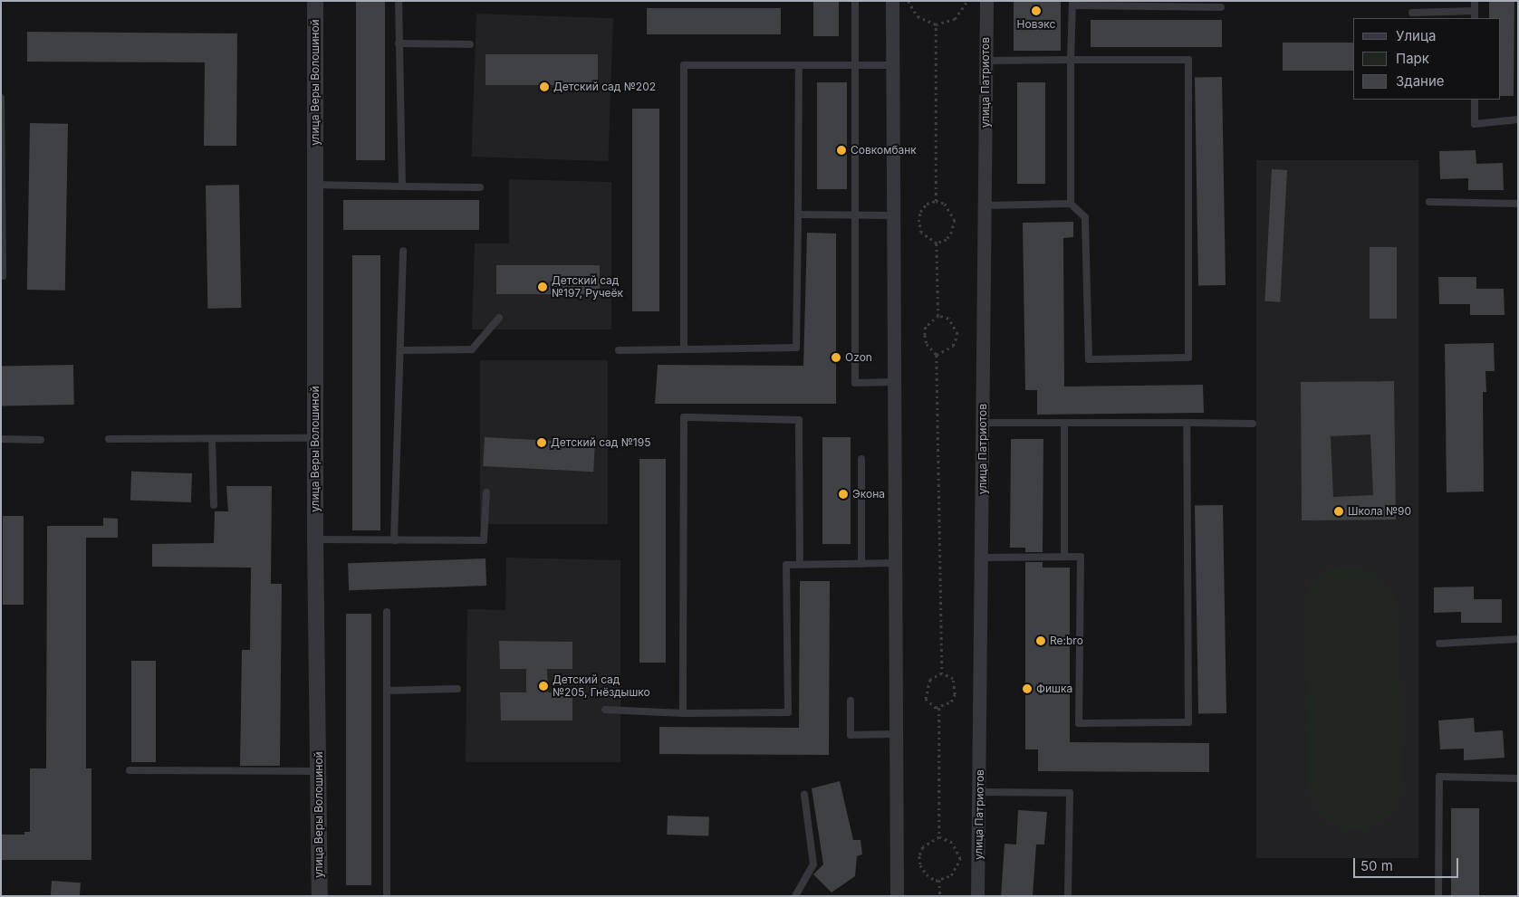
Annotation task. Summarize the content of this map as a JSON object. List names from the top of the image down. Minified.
{"streets":{"street":["улица Веры Волошиной","улица Патриотов"]},"places":["Новэкс","Детский сад №202","Совкомбанк","Детский сад №197, Ручеёк","Ozon","Детский сад №195","Экона","Школа №90","Re:bro","Детский сад №205, Гнёздышко","Фишка"],"legend":["Улица","Парк","Здание"],"scale_bar":"50 m"}
